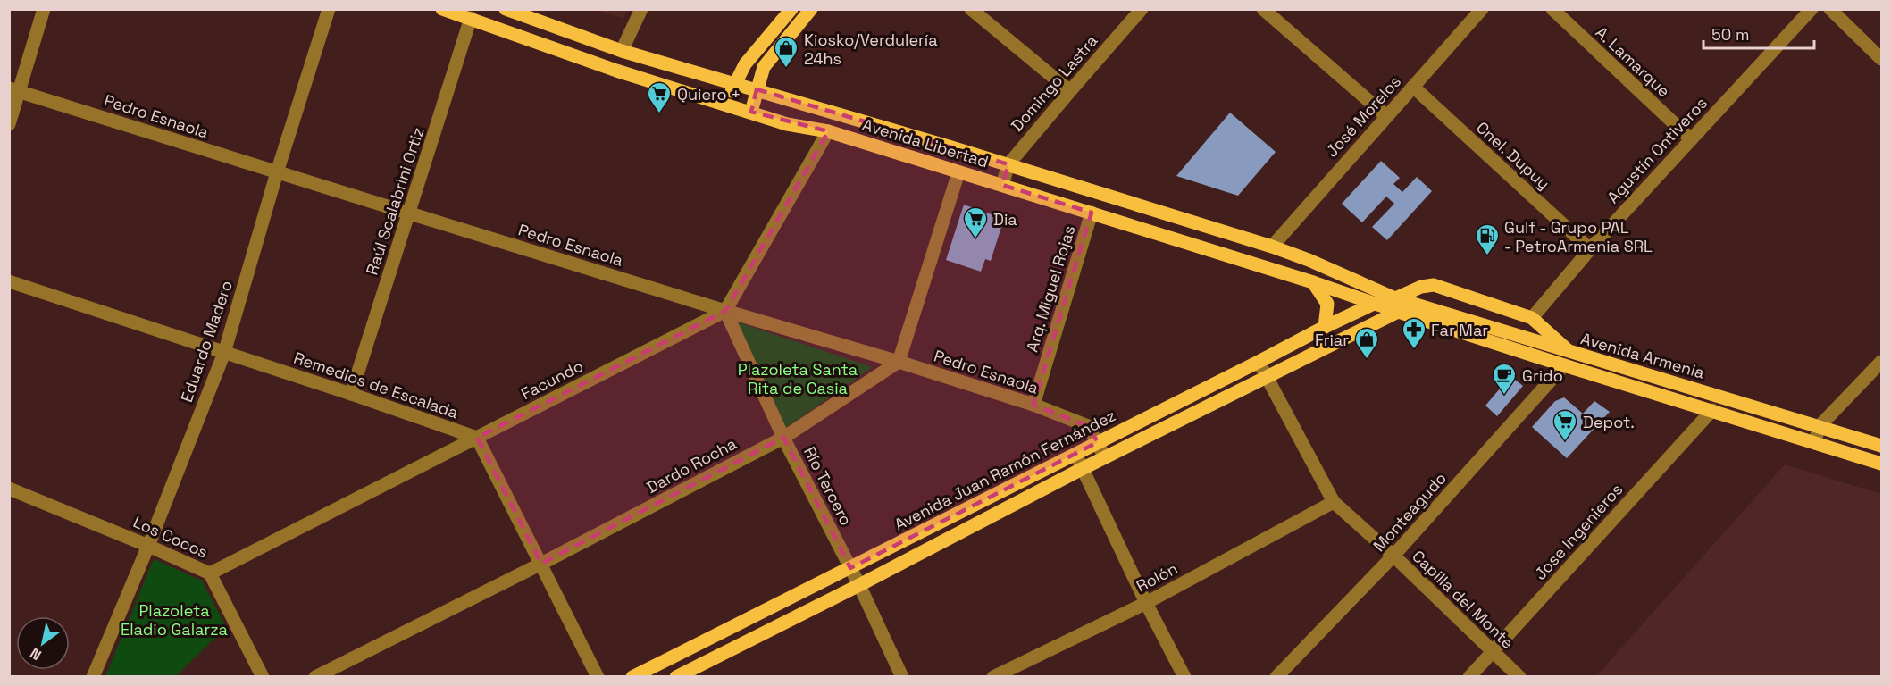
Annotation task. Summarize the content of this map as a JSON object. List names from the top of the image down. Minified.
{"streets":{"main road":["Avenida Libertad","Avenida Armenia","Avenida Juan Ramón Fernández"],"street":["A. Lamarque","Domingo Lastra","Pedro Esnaola","José Morelos","Agustín Ontiveros","Cnel. Dupuy","Raúl Scalabrini Ortiz","Arq. Miguel Rojas","Eduardo Madero","Facundo","Remedios de Escalada","Dardo Rocha","Río Tercero","Monteagudo","Jose Ingenieros","Los Cocos","Rolón","Capilla del Monte"]},"crossings":[["A. Lamarque","Agustín Ontiveros"],["Domingo Lastra","Avenida Libertad"],["Pedro Esnaola","Raúl Scalabrini Ortiz"],["Pedro Esnaola","Arq. Miguel Rojas"],["Pedro Esnaola","Eduardo Madero"],["Pedro Esnaola","Facundo"],["Pedro Esnaola","Dardo Rocha"],["Pedro Esnaola","Avenida Juan Ramón Fernández"],["Pedro Esnaola","Río Tercero"],["José Morelos","Avenida Libertad"],["José Morelos","Cnel. Dupuy"],["Avenida Libertad","Raúl Scalabrini Ortiz"],["Avenida Libertad","Arq. Miguel Rojas"],["Avenida Libertad","Avenida Armenia"],["Avenida Libertad","Avenida Juan Ramón Fernández"],["Agustín Ontiveros","Cnel. Dupuy"],["Agustín Ontiveros","Avenida Juan Ramón Fernández"],["Raúl Scalabrini Ortiz","Remedios de Escalada"],["Eduardo Madero","Remedios de Escalada"],["Eduardo Madero","Los Cocos"],["Avenida Armenia","Avenida Juan Ramón Fernández"],["Avenida Armenia","Monteagudo"],["Avenida Armenia","Jose Ingenieros"],["Facundo","Remedios de Escalada"],["Facundo","Río Tercero"],["Facundo","Los Cocos"],["Dardo Rocha","Río Tercero"],["Avenida Juan Ramón Fernández","Río Tercero"],["Avenida Juan Ramón Fernández","Capilla del Monte"],["Monteagudo","Capilla del Monte"],["Jose Ingenieros","Capilla del Monte"],["Rolón","Capilla del Monte"]],"parks":["Plazoleta Santa Rita de Casia","Plazoleta Eladio Galarza"],"places":{"shop":["Kiosko/Verdulería 24hs","Friar"],"supermarket":["Quiero +","Dia","Depot."],"fuel station":["Gulf - Grupo PAL - PetroArmenia SRL"],"pharmacy":["Far Mar"],"cafe":["Grido"]},"scale_bar":"50 m","north":"bottom left"}
